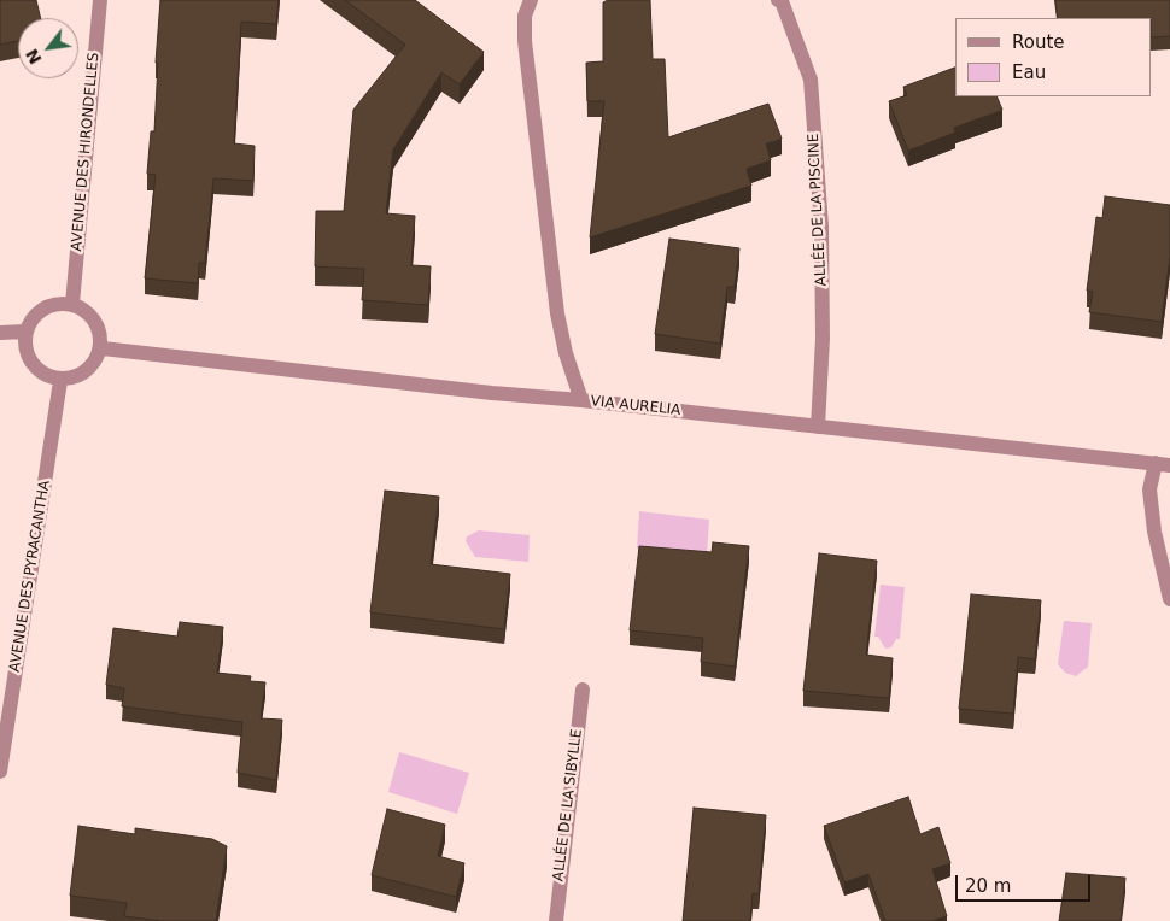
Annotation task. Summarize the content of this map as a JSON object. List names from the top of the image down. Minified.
{"streets":{"street":["AVENUE DES HIRONDELLES","ALLÉE DE LA PISCINE","VIA AURELIA","AVENUE DES PYRACANTHA","ALLÉE DE LA SIBYLLE"]},"crossings":[["AVENUE DES HIRONDELLES","VIA AURELIA"],["AVENUE DES HIRONDELLES","AVENUE DES PYRACANTHA"],["ALLÉE DE LA PISCINE","VIA AURELIA"],["VIA AURELIA","AVENUE DES PYRACANTHA"]],"legend":["Route","Eau"],"scale_bar":"20 m","north":"bottom left"}
